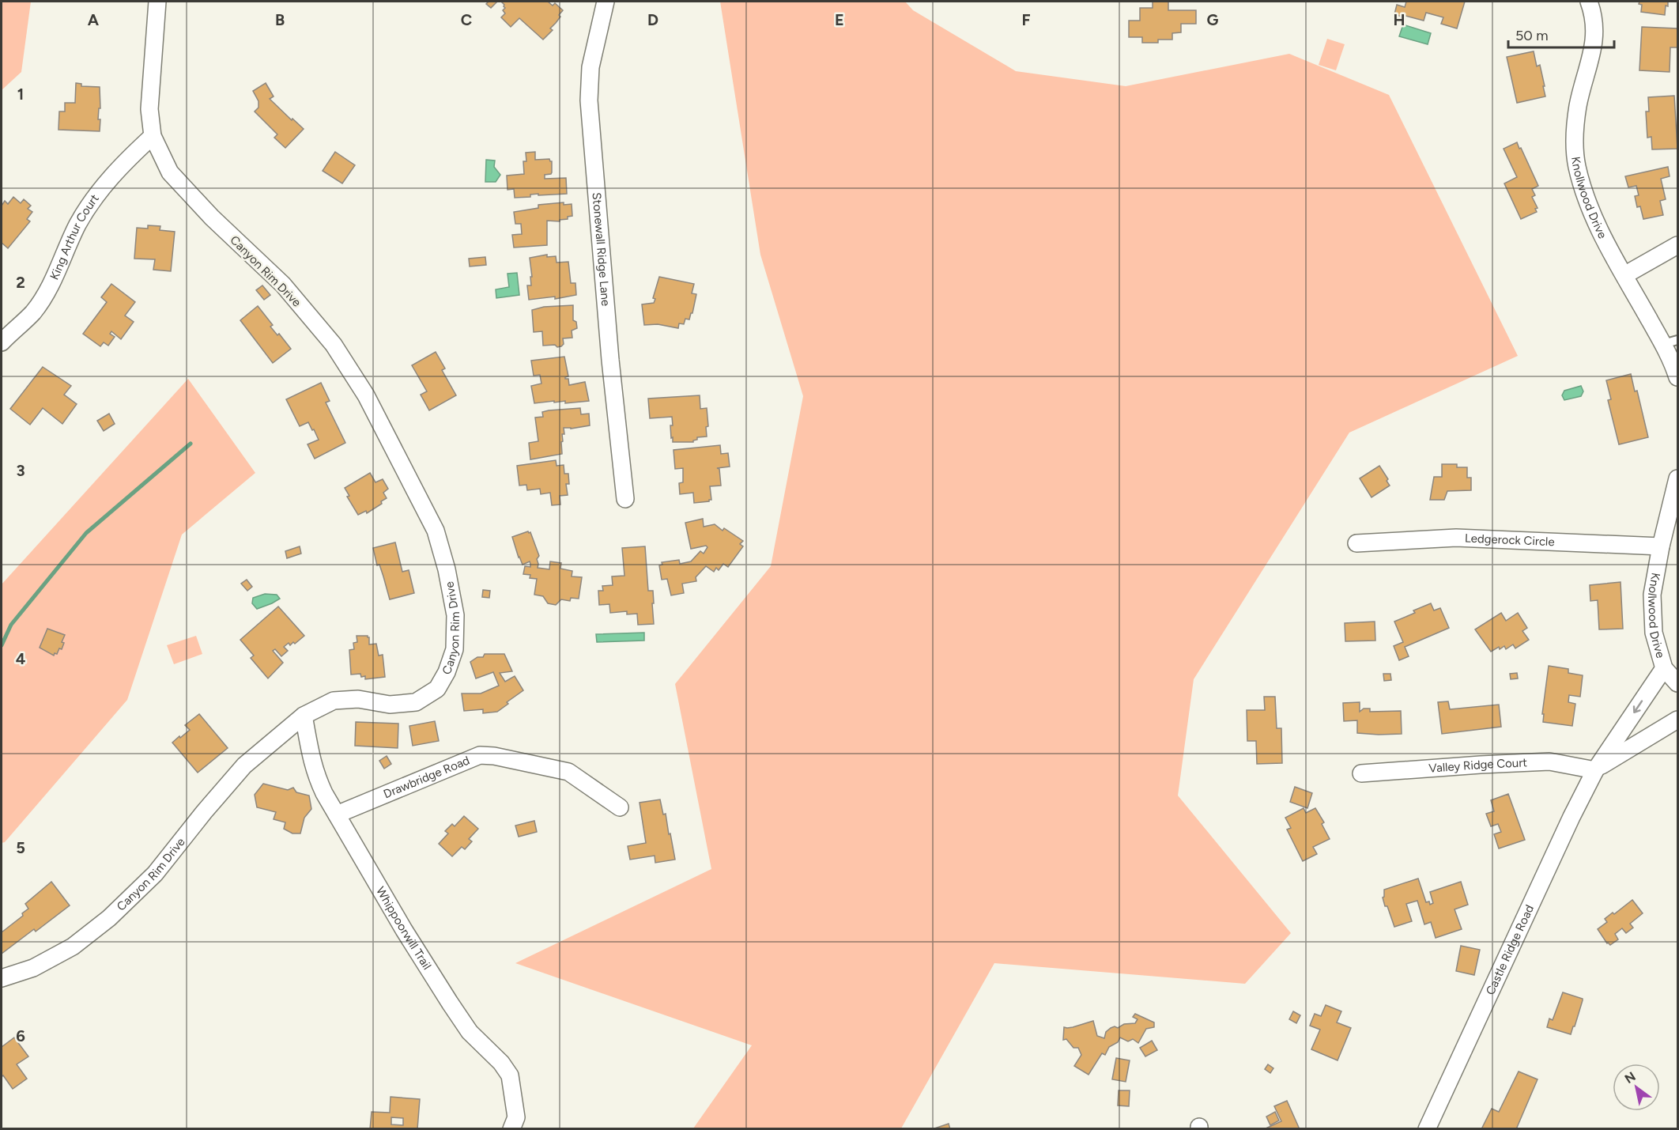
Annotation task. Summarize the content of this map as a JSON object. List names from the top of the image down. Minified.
{"streets":{"street":["Knollwood Drive","King Arthur Court","Stonewall Ridge Lane","Canyon Rim Drive","Ledgerock Circle","Valley Ridge Court","Drawbridge Road","Whippoorwill Trail","Castle Ridge Road"]},"crossings":[["Knollwood Drive","Ledgerock Circle"],["Knollwood Drive","Castle Ridge Road"],["King Arthur Court","Canyon Rim Drive"],["Canyon Rim Drive","Whippoorwill Trail"],["Valley Ridge Court","Castle Ridge Road"],["Drawbridge Road","Whippoorwill Trail"]],"scale_bar":"50 m","north":"top left","grid":{"columns":["A","B","C","D","E","F","G","H"],"rows":["1","2","3","4","5","6"]}}
